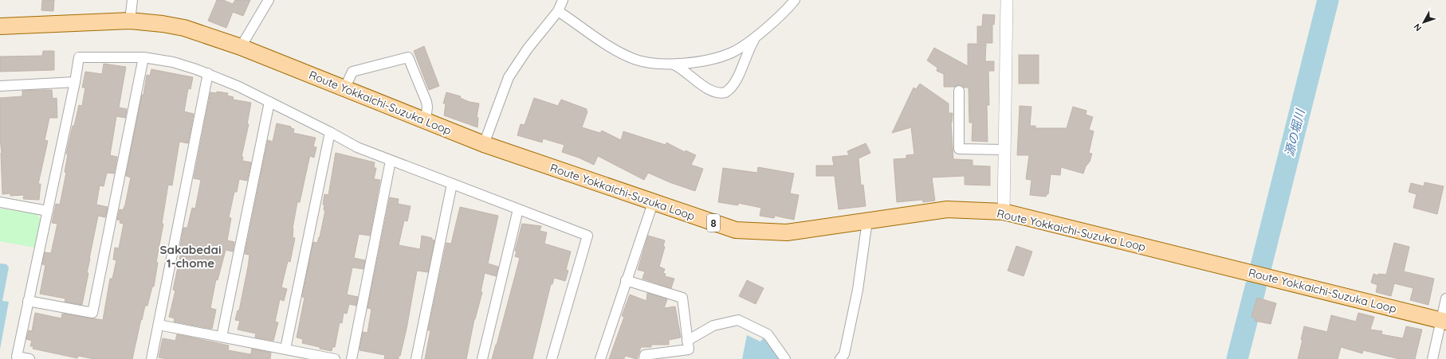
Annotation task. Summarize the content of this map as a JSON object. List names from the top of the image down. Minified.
{"streets":{"main road":["Route Yokkaichi-Suzuka Loop","8"]},"districts":["Sakabedai 1-chome"],"water":["源の堀川"],"north":"bottom left"}
